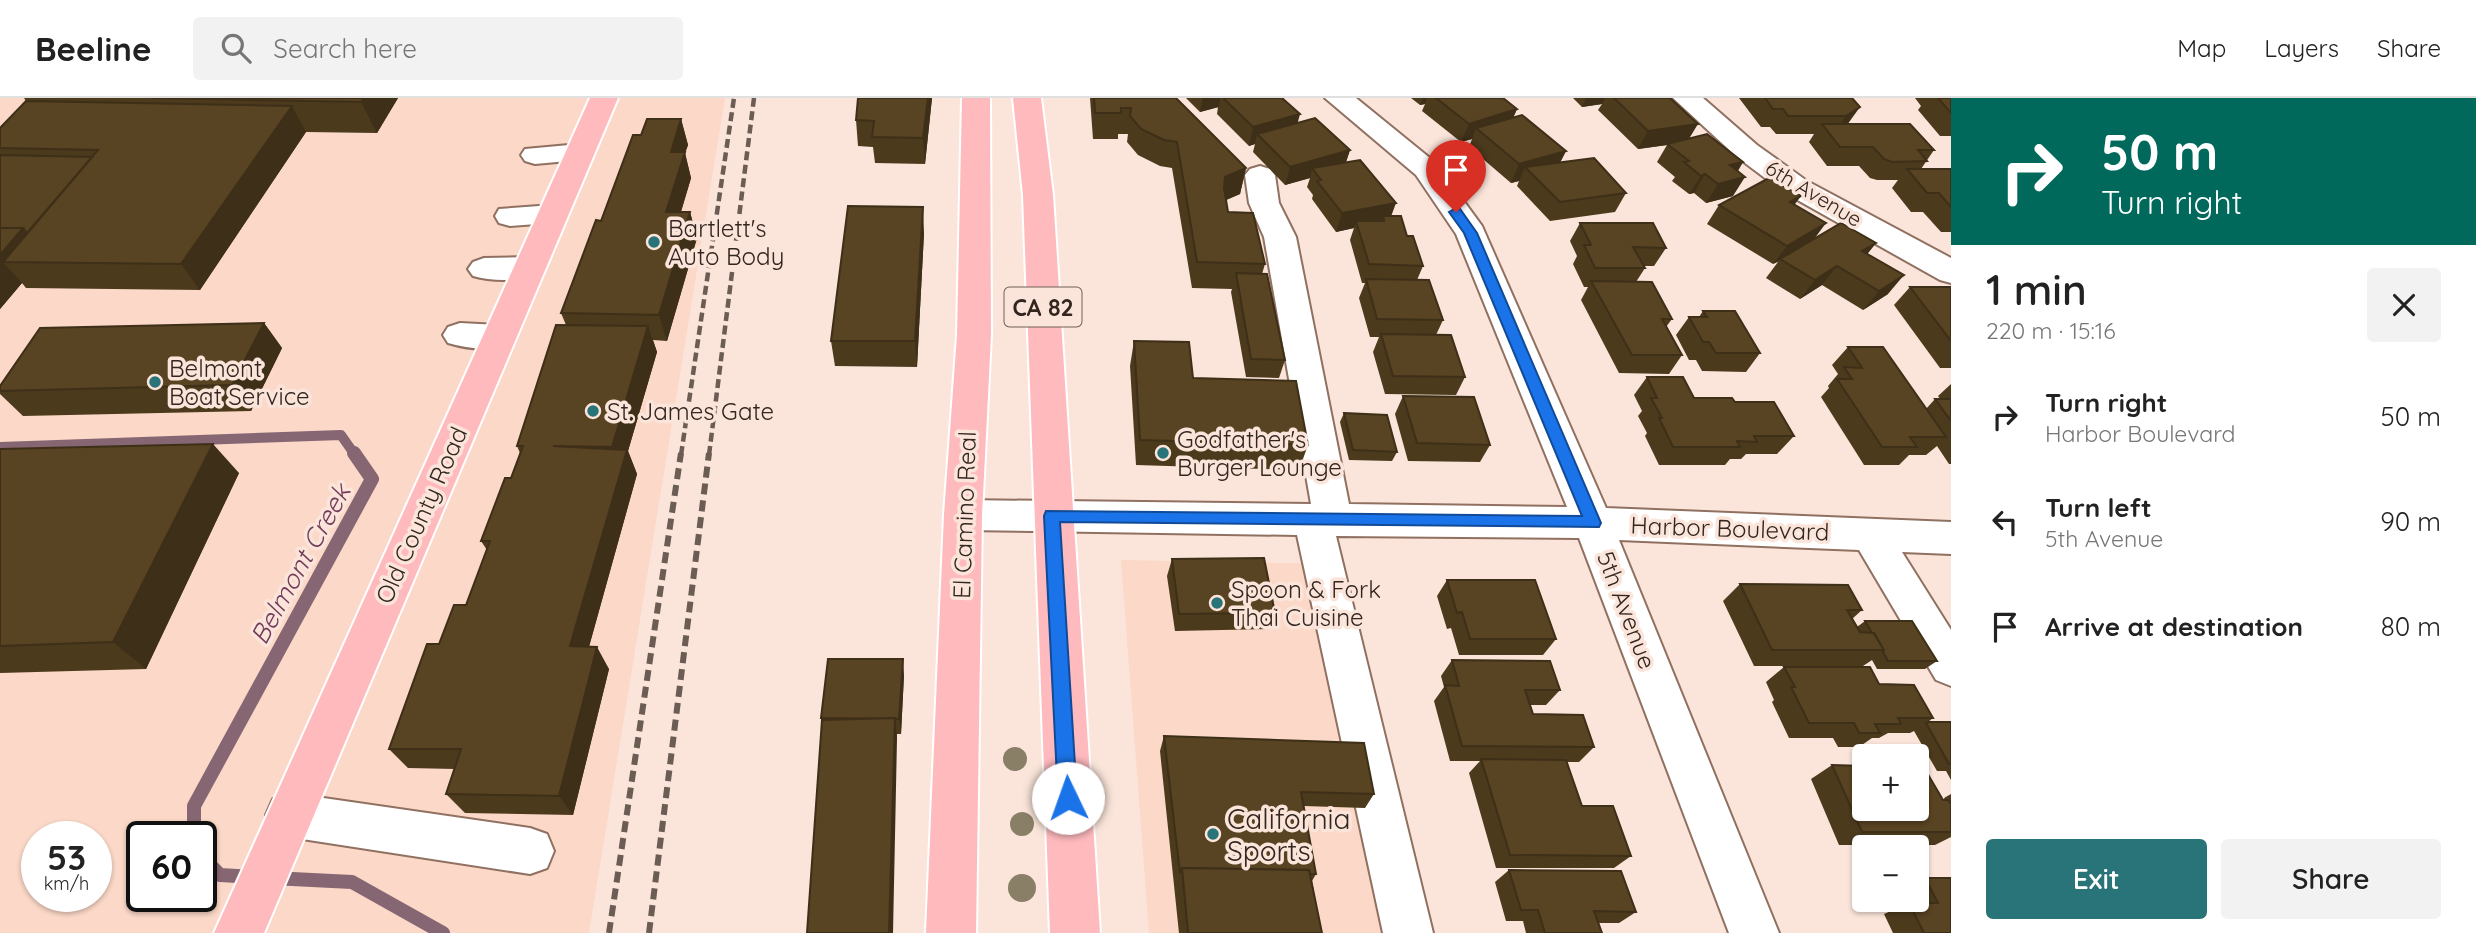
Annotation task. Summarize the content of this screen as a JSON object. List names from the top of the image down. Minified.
{"streets":{"main road":["CA 82","Old County Road","El Camino Real"],"street":["6th Avenue","Harbor Boulevard","5th Avenue"]},"crossings":[["CA 82","Harbor Boulevard"],["El Camino Real","Harbor Boulevard"],["Harbor Boulevard","5th Avenue"]],"water":["Belmont Creek"],"places":["Bartlett's Auto Body","Belmont Boat Service","St. James Gate","Godfather's Burger Lounge","Spoon & Fork Thai Cuisine","California Sports"],"page":{"header":"Beeline","search":"Search here","nav":["Map","Layers","Share"],"turn":["50 m","Turn right"],"heading":["1 min","220 m · 15:16"],"list":[{"name":"Turn right","note":"Harbor Boulevard","value":"50 m"},{"name":"Turn left","note":"5th Avenue","value":"90 m"},{"name":"Arrive at destination","value":"80 m"}],"map_buttons":["+","−"],"speed":"53 km/h","limit":"60","buttons":["Exit","Share"]}}
